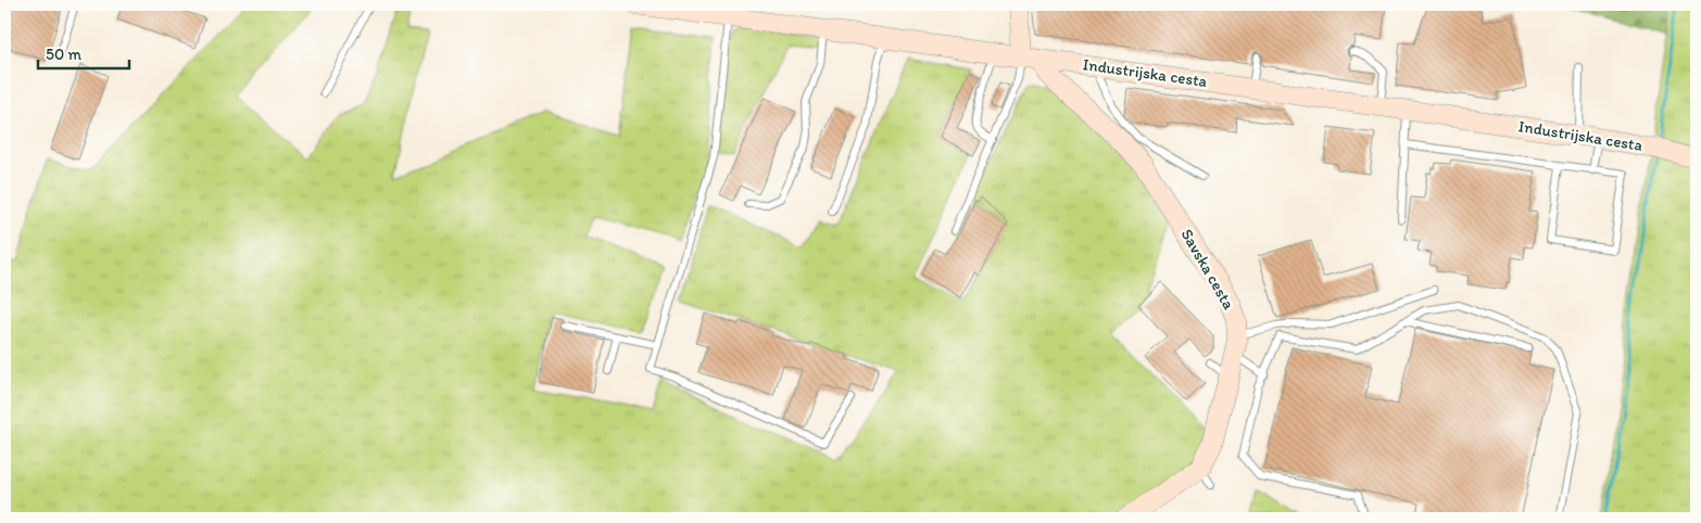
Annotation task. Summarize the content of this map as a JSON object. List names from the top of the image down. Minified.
{"streets":{"street":["Industrijska cesta","Savska cesta"]},"crossings":[["Industrijska cesta","Savska cesta"]],"scale_bar":"50 m"}
